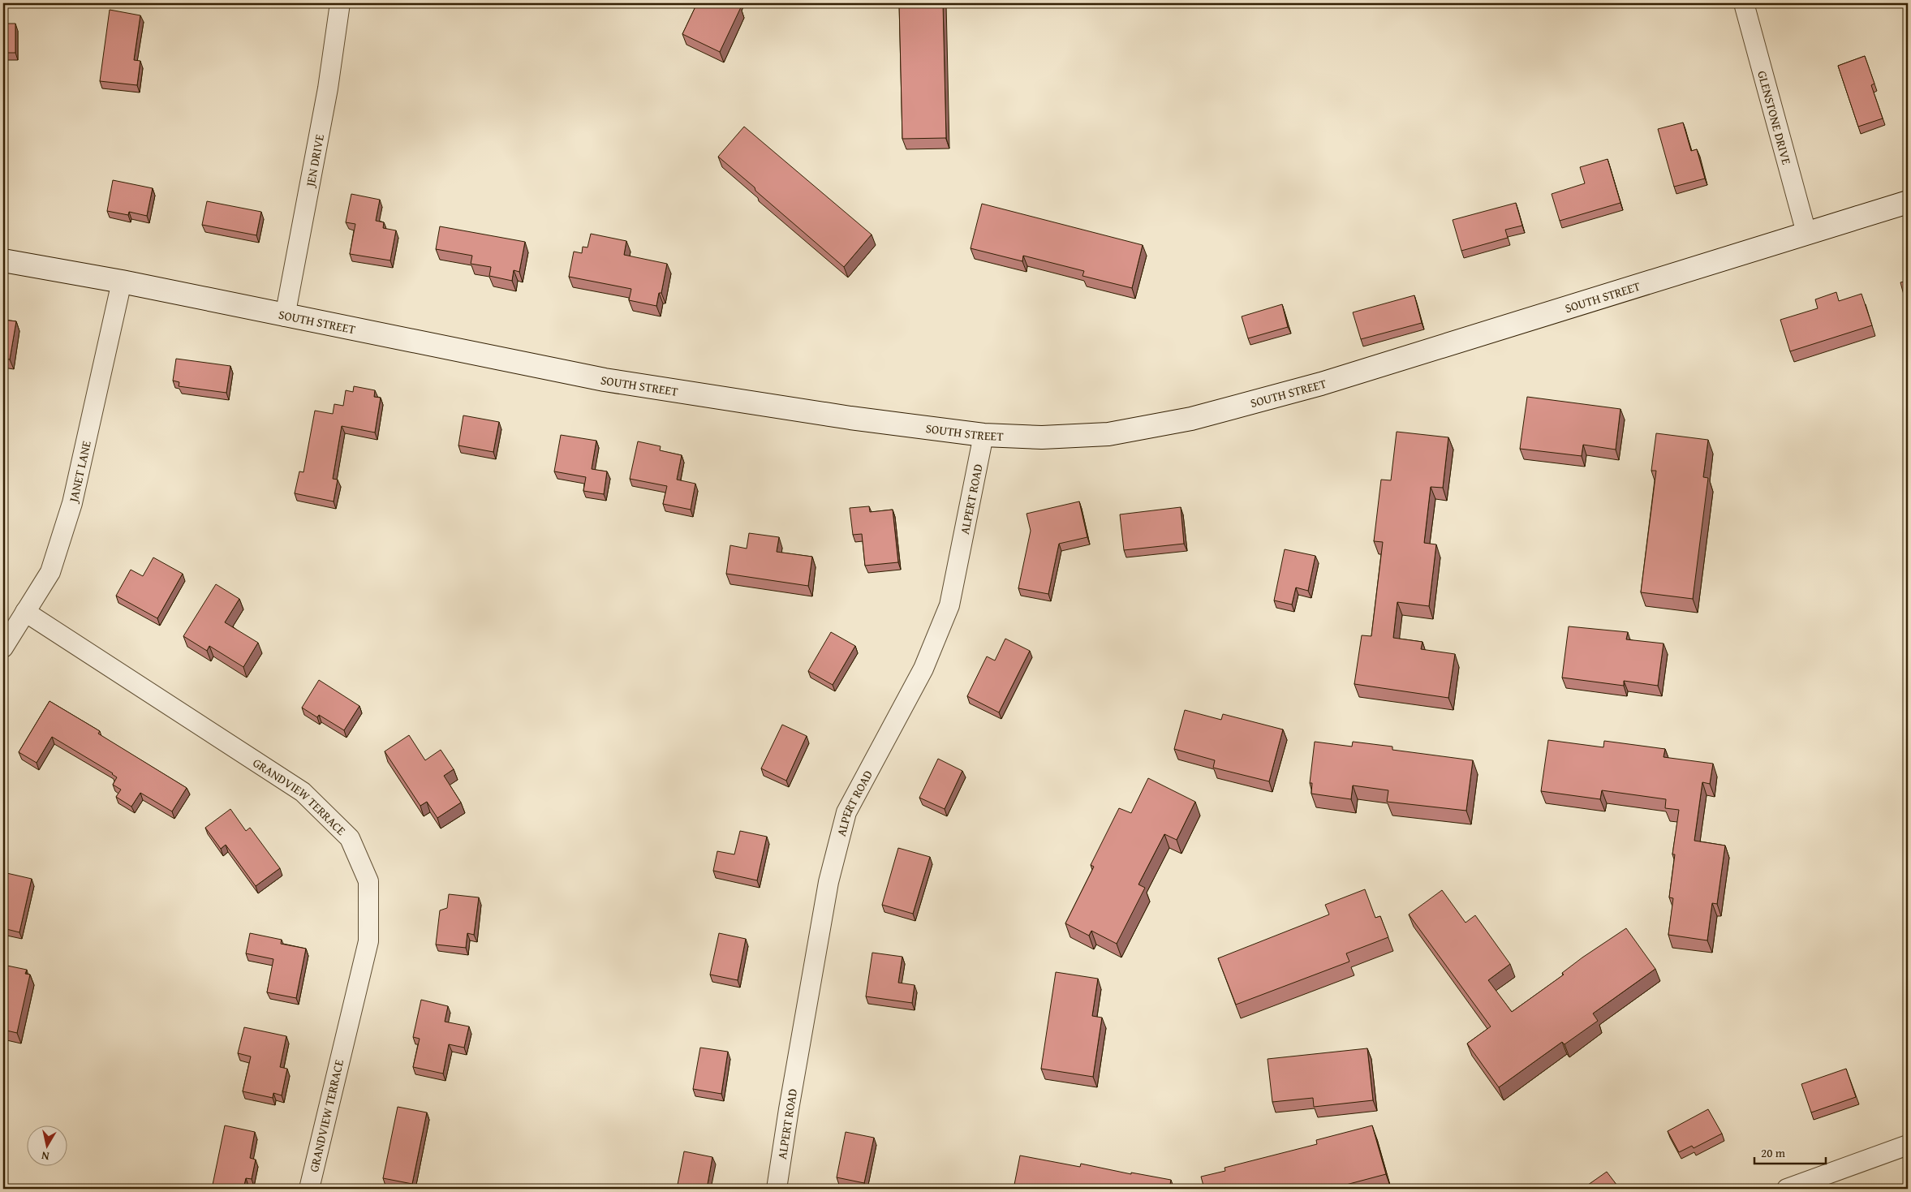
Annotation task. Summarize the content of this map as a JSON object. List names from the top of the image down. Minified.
{"streets":{"street":["GLENSTONE DRIVE","JEN DRIVE","SOUTH STREET","JANET LANE","ALPERT ROAD","GRANDVIEW TERRACE"]},"crossings":[["GLENSTONE DRIVE","SOUTH STREET"],["JEN DRIVE","SOUTH STREET"],["SOUTH STREET","JANET LANE"],["SOUTH STREET","ALPERT ROAD"],["JANET LANE","GRANDVIEW TERRACE"]],"scale_bar":"20 m","north":"bottom"}
